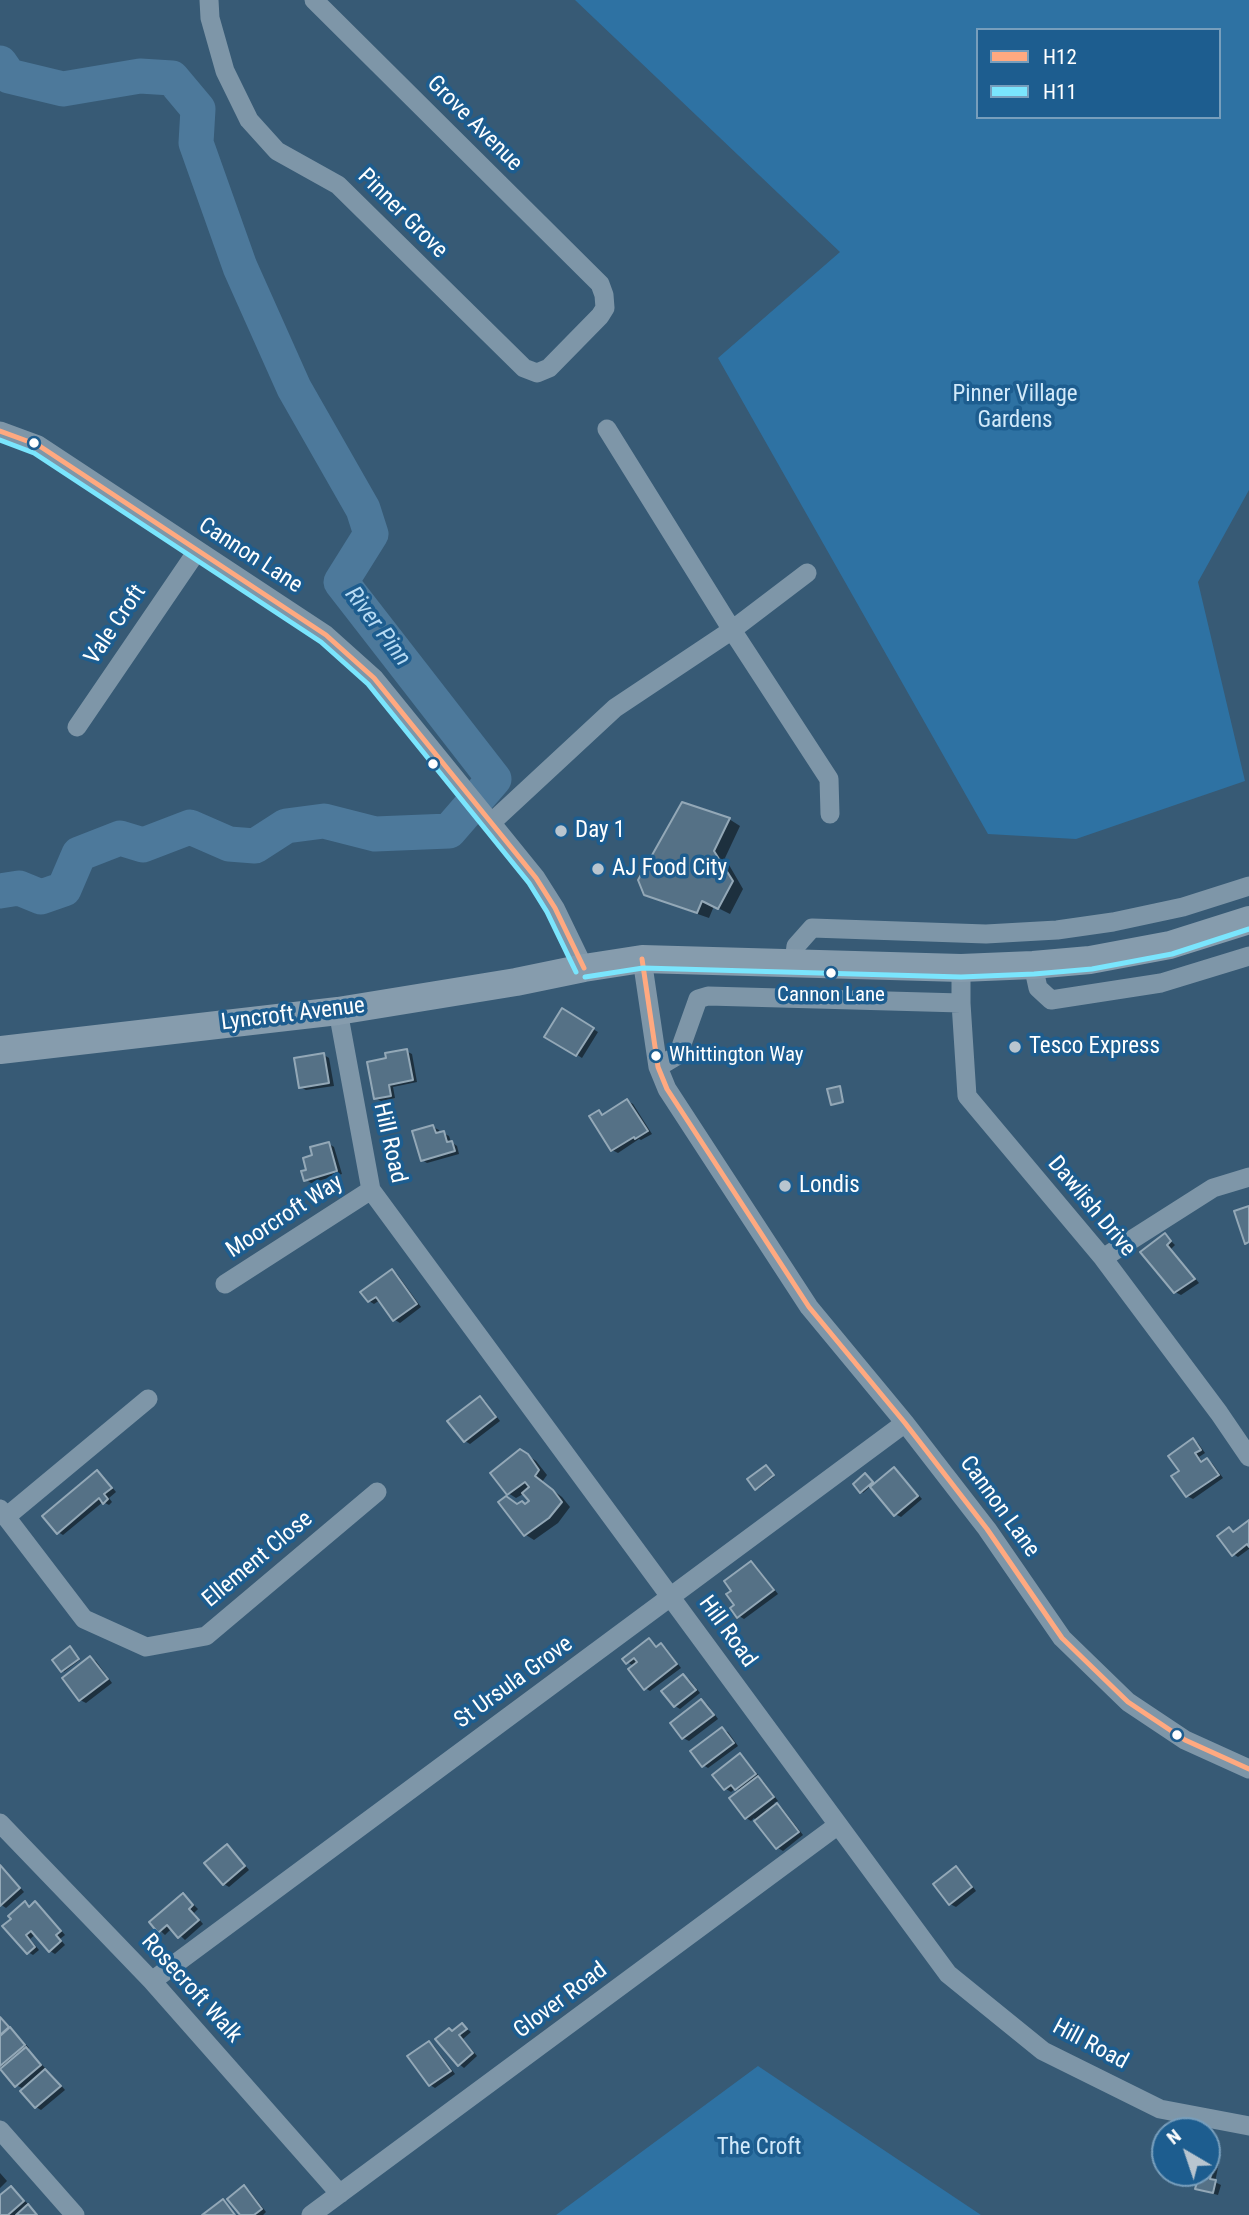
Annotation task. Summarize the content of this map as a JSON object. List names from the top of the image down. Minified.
{"streets":{"street":["Grove Avenue","Pinner Grove","Cannon Lane","Vale Croft","Lyncroft Avenue","Hill Road","Dawlish Drive","Moorcroft Way","Ellement Close","St Ursula Grove","Rosecroft Walk","Glover Road"]},"crossings":[["Grove Avenue","Pinner Grove"],["Cannon Lane","Vale Croft"],["Cannon Lane","Lyncroft Avenue"],["Cannon Lane","St Ursula Grove"],["Lyncroft Avenue","Hill Road"],["Hill Road","Moorcroft Way"],["Hill Road","St Ursula Grove"],["Hill Road","Glover Road"],["St Ursula Grove","Rosecroft Walk"],["Rosecroft Walk","Glover Road"]],"water":["River Pinn"],"parks":["Pinner Village Gardens","The Croft"],"places":["Day 1","AJ Food City","Cannon Lane","Tesco Express","Whittington Way","Londis"],"lines":["transit line H12","transit line H11"],"legend":["H12","H11"],"north":"top left"}
